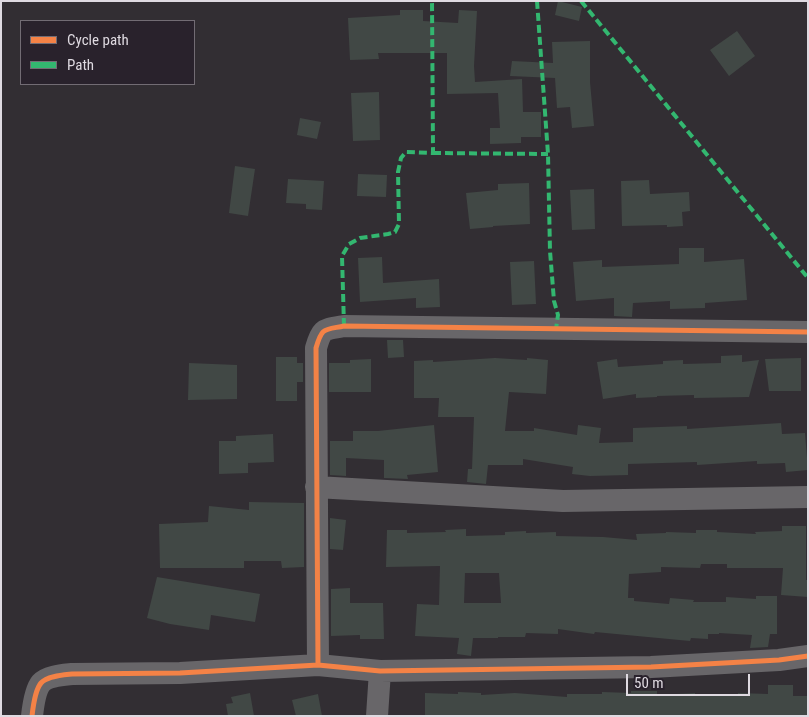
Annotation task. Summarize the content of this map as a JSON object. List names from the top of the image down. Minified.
{"legend":["Cycle path","Path"],"scale_bar":"50 m"}
